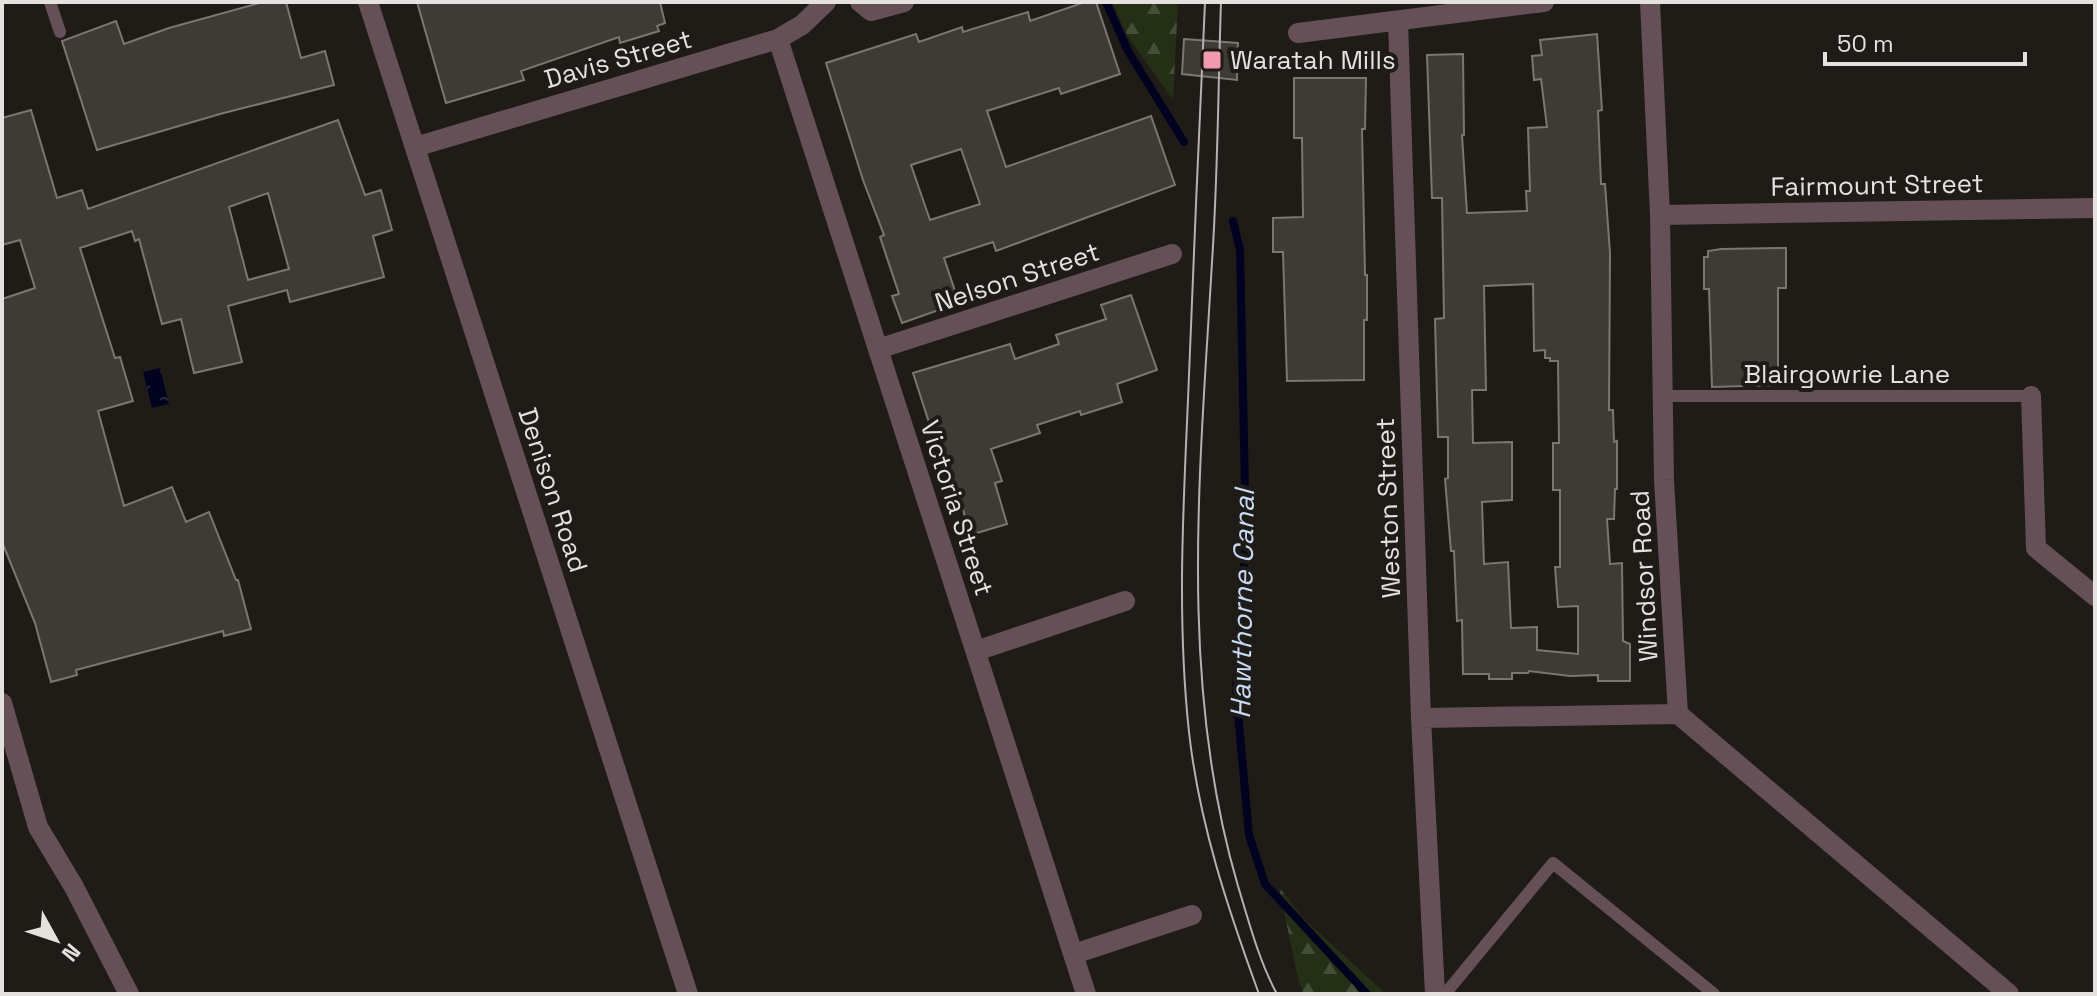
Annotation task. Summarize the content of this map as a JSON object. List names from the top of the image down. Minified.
{"streets":{"street":["Davis Street","Fairmount Street","Nelson Street","Denison Road","Victoria Street","Weston Street","Windsor Road"],"lane":["Blairgowrie Lane"]},"crossings":[["Davis Street","Denison Road"],["Davis Street","Victoria Street"],["Fairmount Street","Windsor Road"],["Nelson Street","Victoria Street"],["Blairgowrie Lane","Windsor Road"]],"water":["Hawthorne Canal"],"places":{"transit":["Waratah Mills"]},"scale_bar":"50 m","north":"bottom right"}
